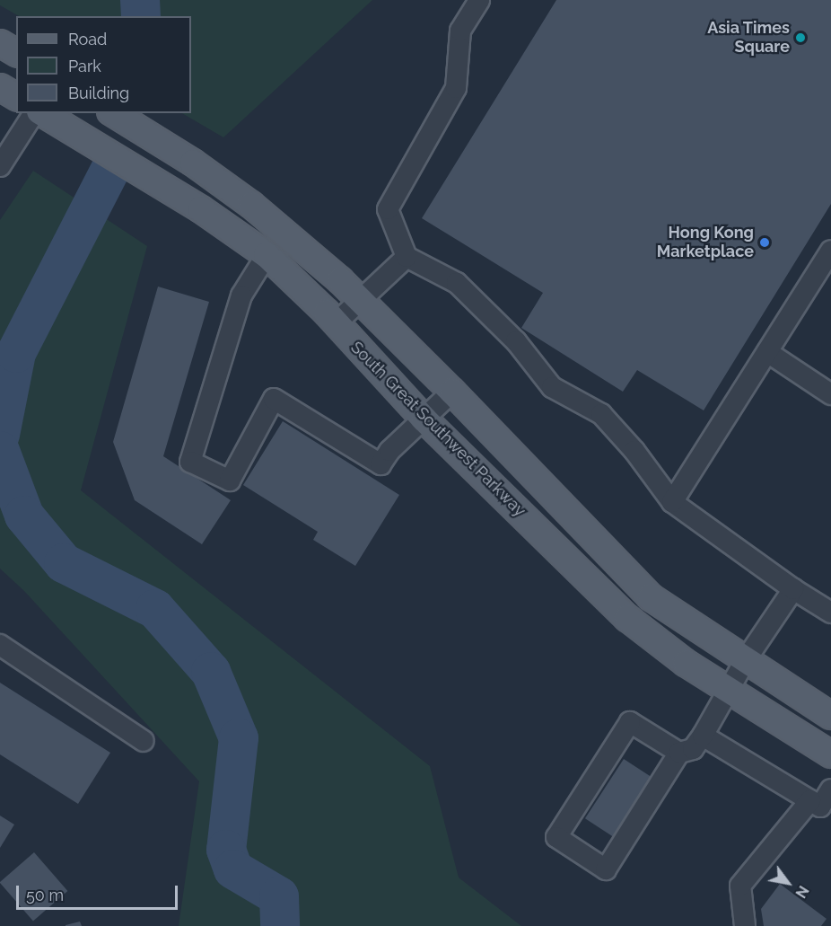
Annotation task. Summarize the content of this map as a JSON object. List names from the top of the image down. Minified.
{"streets":{"main road":["South Great Southwest Parkway"]},"places":["Asia Times Square","Hong Kong Marketplace"],"legend":["Road","Park","Building"],"scale_bar":"50 m","north":"bottom right"}
